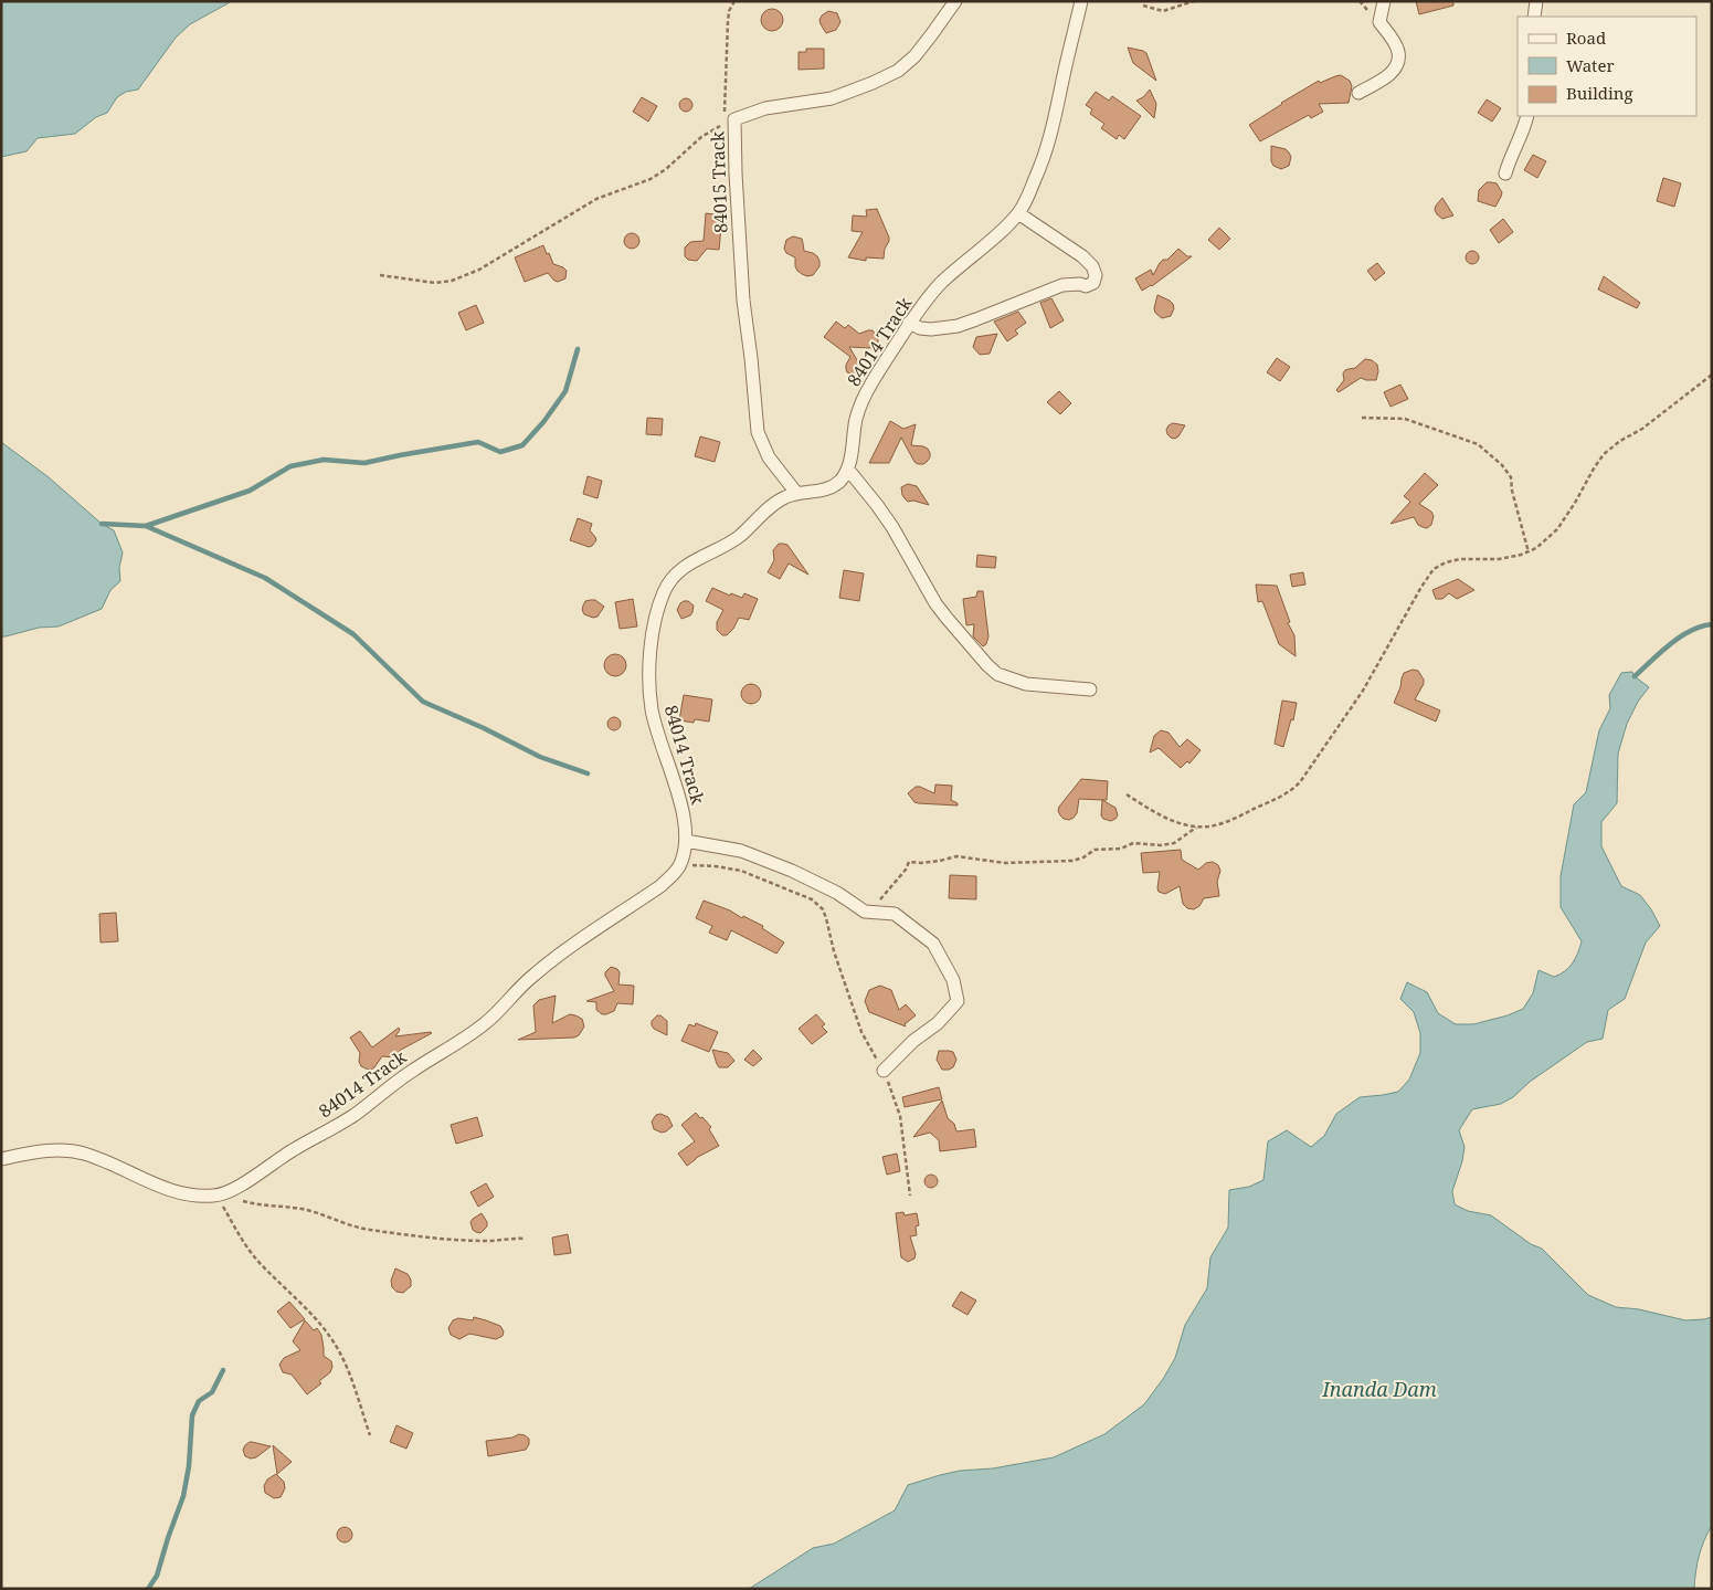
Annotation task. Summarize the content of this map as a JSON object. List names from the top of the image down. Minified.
{"streets":{"street":["84015 Track","84014 Track"]},"crossings":[["84015 Track","84014 Track"]],"water":["Inanda Dam"],"legend":["Road","Water","Building"]}
